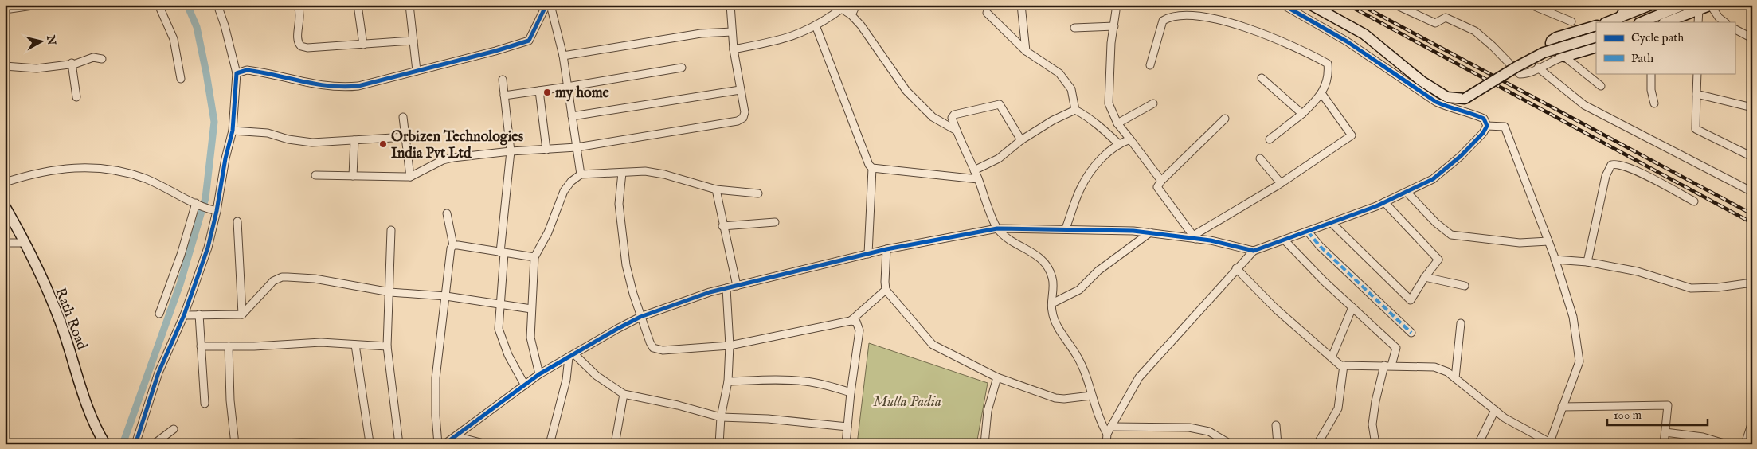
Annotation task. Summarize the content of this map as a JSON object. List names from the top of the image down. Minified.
{"streets":{"street":["Rath Road"]},"parks":["Mulla Padia"],"places":["my home","Orbizen Technologies India Pvt Ltd"],"legend":["Cycle path","Path"],"scale_bar":"100 m","north":"right"}
